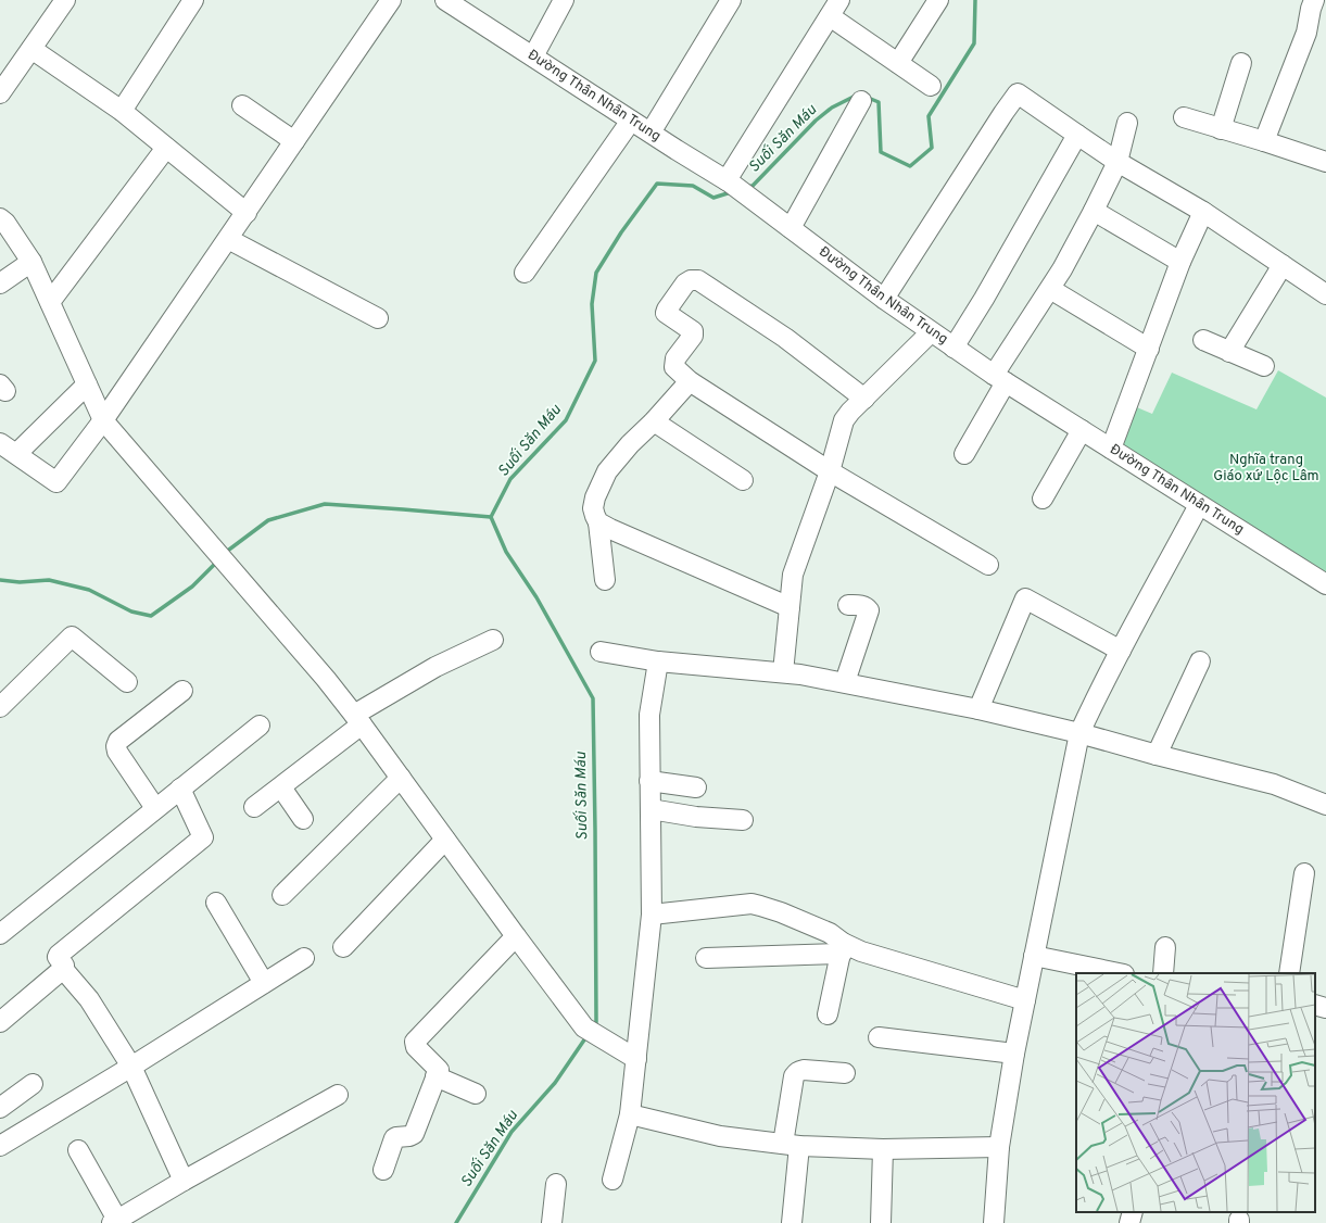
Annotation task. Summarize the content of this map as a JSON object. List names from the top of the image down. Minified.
{"streets":{"street":["Đường Thân Nhân Trung"]},"water":["Suối Săn Máu"],"parks":["Nghĩa trang Giáo xứ Lộc Lâm"]}
